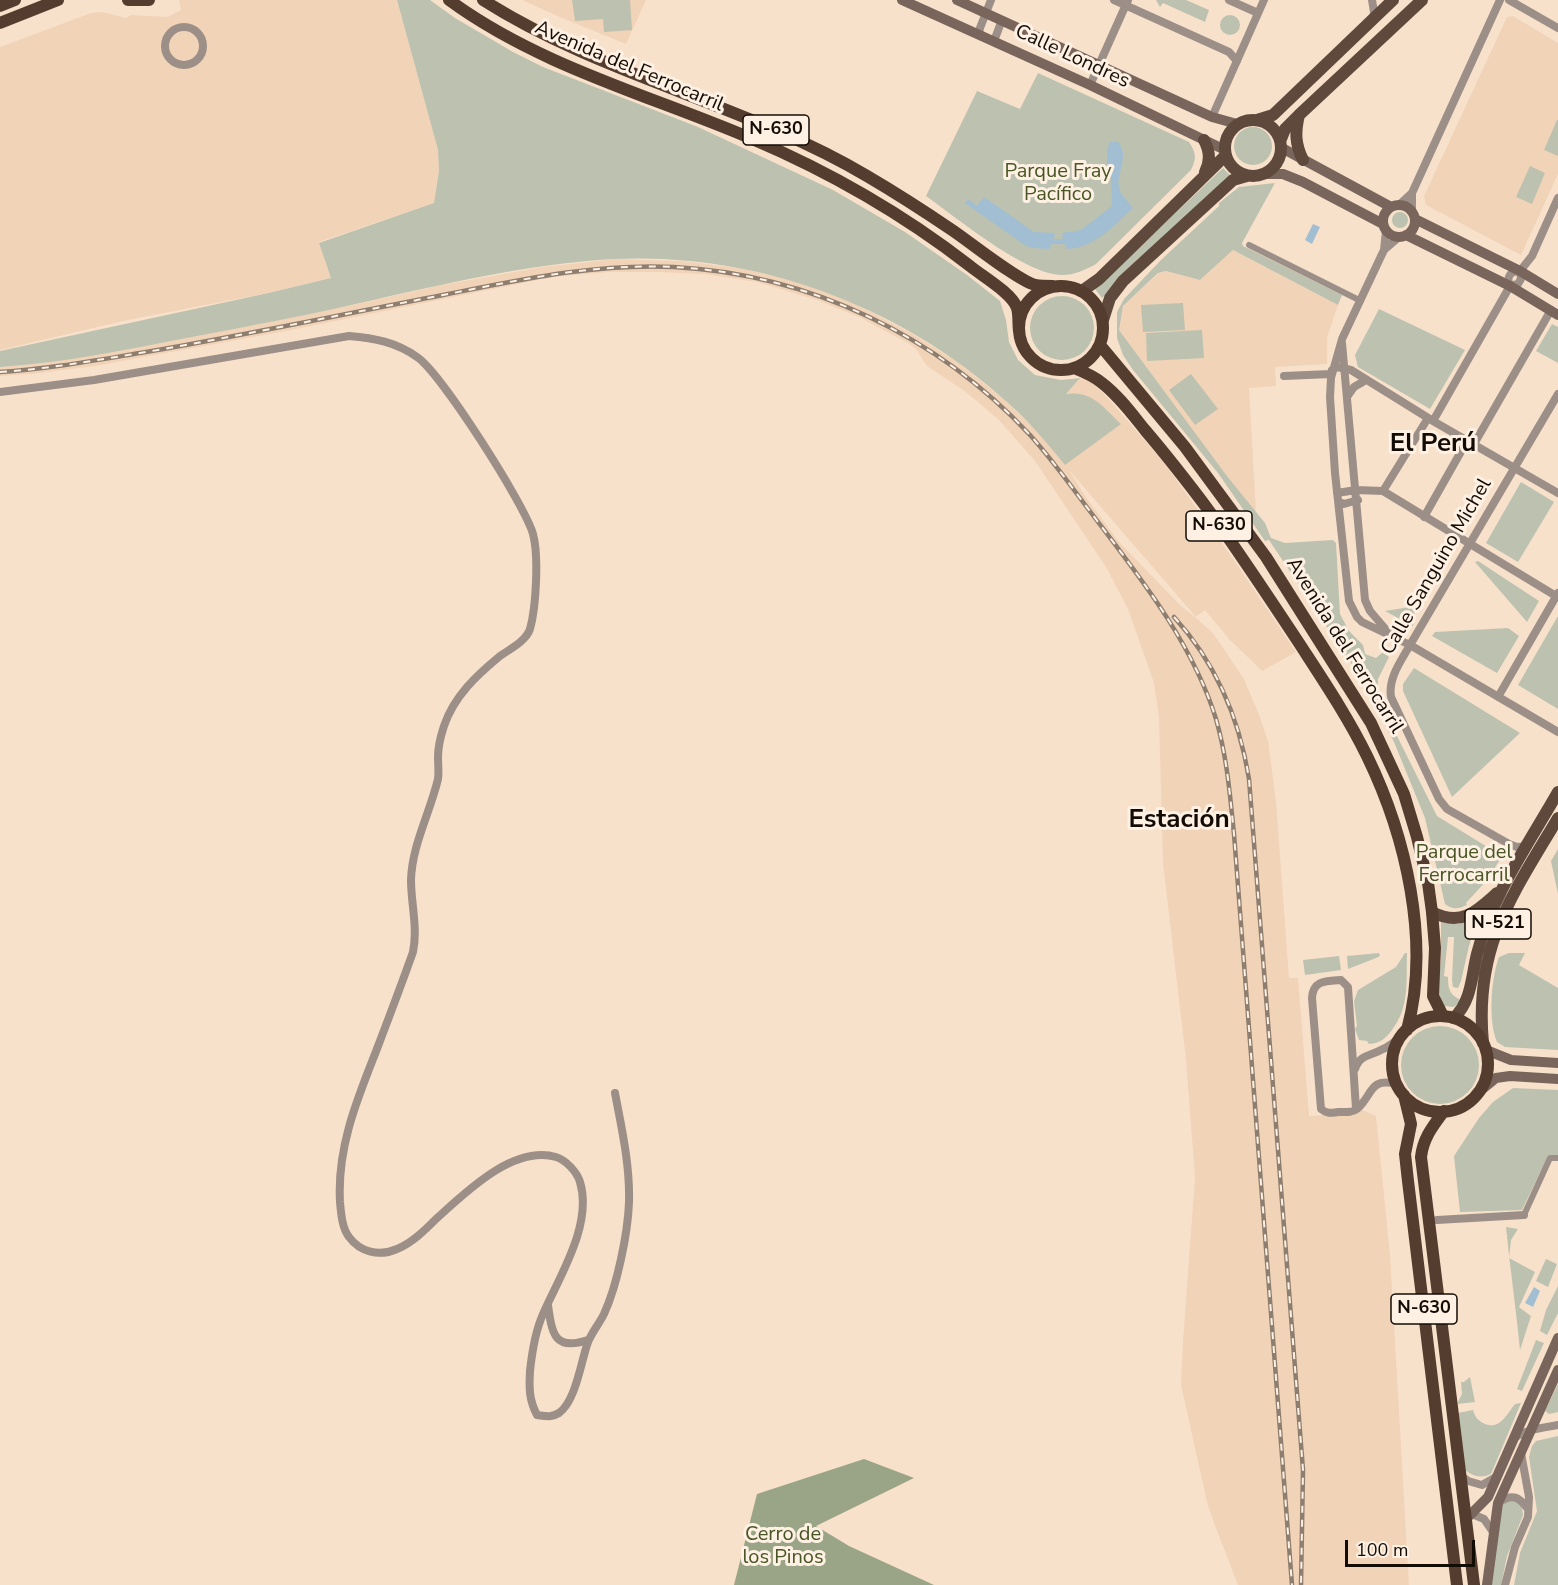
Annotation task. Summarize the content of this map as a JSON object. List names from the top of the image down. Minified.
{"streets":{"highway":["Avenida del Ferrocarril","N-630"],"main road":["Calle Londres","N-521"],"street":["Calle Sanguino Michel"]},"crossings":[["Avenida del Ferrocarril","N-630"],["Avenida del Ferrocarril","N-521"],["N-630","N-521"],["Calle Sanguino Michel","N-521"]],"districts":["El Perú","Estación"],"parks":["Parque Fray Pacífico","Parque del Ferrocarril","Cerro de los Pinos"],"scale_bar":"100 m"}
